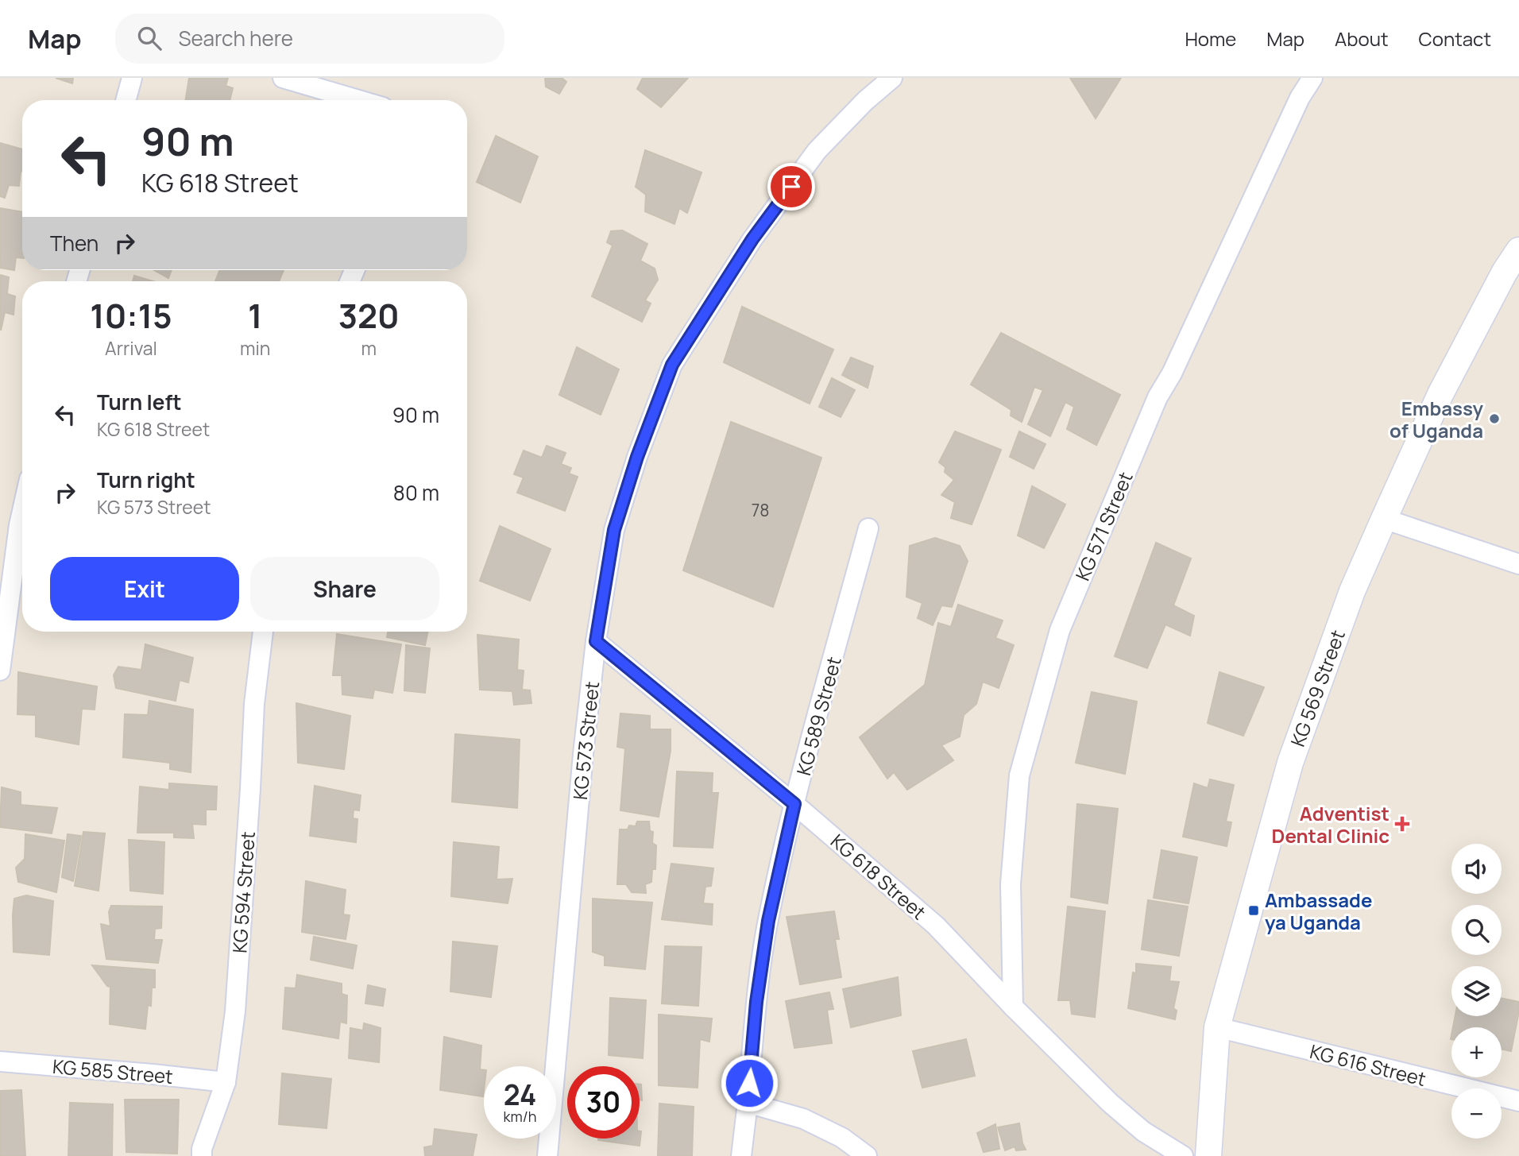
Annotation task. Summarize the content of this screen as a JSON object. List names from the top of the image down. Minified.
{"streets":{"street":["KG 571 Street","KG 569 Street","KG 589 Street","KG 573 Street","KG 618 Street","KG 594 Street","KG 616 Street","KG 585 Street"]},"crossings":[["KG 571 Street","KG 618 Street"],["KG 569 Street","KG 616 Street"],["KG 589 Street","KG 618 Street"],["KG 573 Street","KG 618 Street"],["KG 594 Street","KG 585 Street"]],"places":{"other":["Embassy of Uganda"],"health":["Adventist Dental Clinic"],"transit":["Ambassade ya Uganda"]},"house_numbers":["78"],"page":{"header":"Map","search":"Search here","nav":["Home","Map","About","Contact"],"turn":["90 m","KG 618 Street"],"then":"Then","eta":["10:15","Arrival","1","min","320","m"],"list":[{"name":"Turn left","note":"KG 618 Street","value":"90 m"},{"name":"Turn right","note":"KG 573 Street","value":"80 m"}],"buttons":["Exit","Share"],"map_buttons":["+","−"],"speed":"24 km/h","limit":"30"}}
